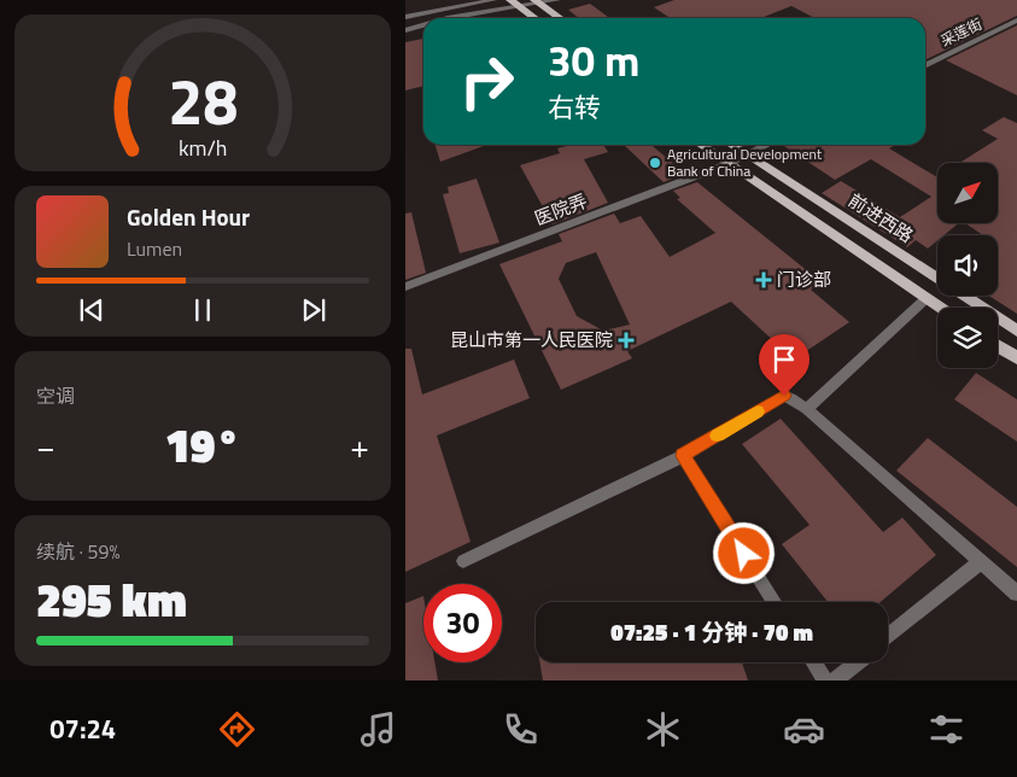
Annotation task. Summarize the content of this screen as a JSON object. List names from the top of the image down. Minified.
{"streets":{"main road":["前进西路"],"street":["采莲街","医院弄"]},"places":{"other":["Agricultural Development Bank of China"],"health":["门诊部","昆山市第一人民医院"]},"north":"top right","page":{"turn":["30 m","右转"],"song":["Golden Hour","Lumen"],"tile":["空调",["续航 · 59%","295 km"]],"heat":["−","19°","+"],"limit":"30","trip":"07:25 · 1 分钟 · 70 m","tabs":"07:24","gauge":["28","km/h"]}}
